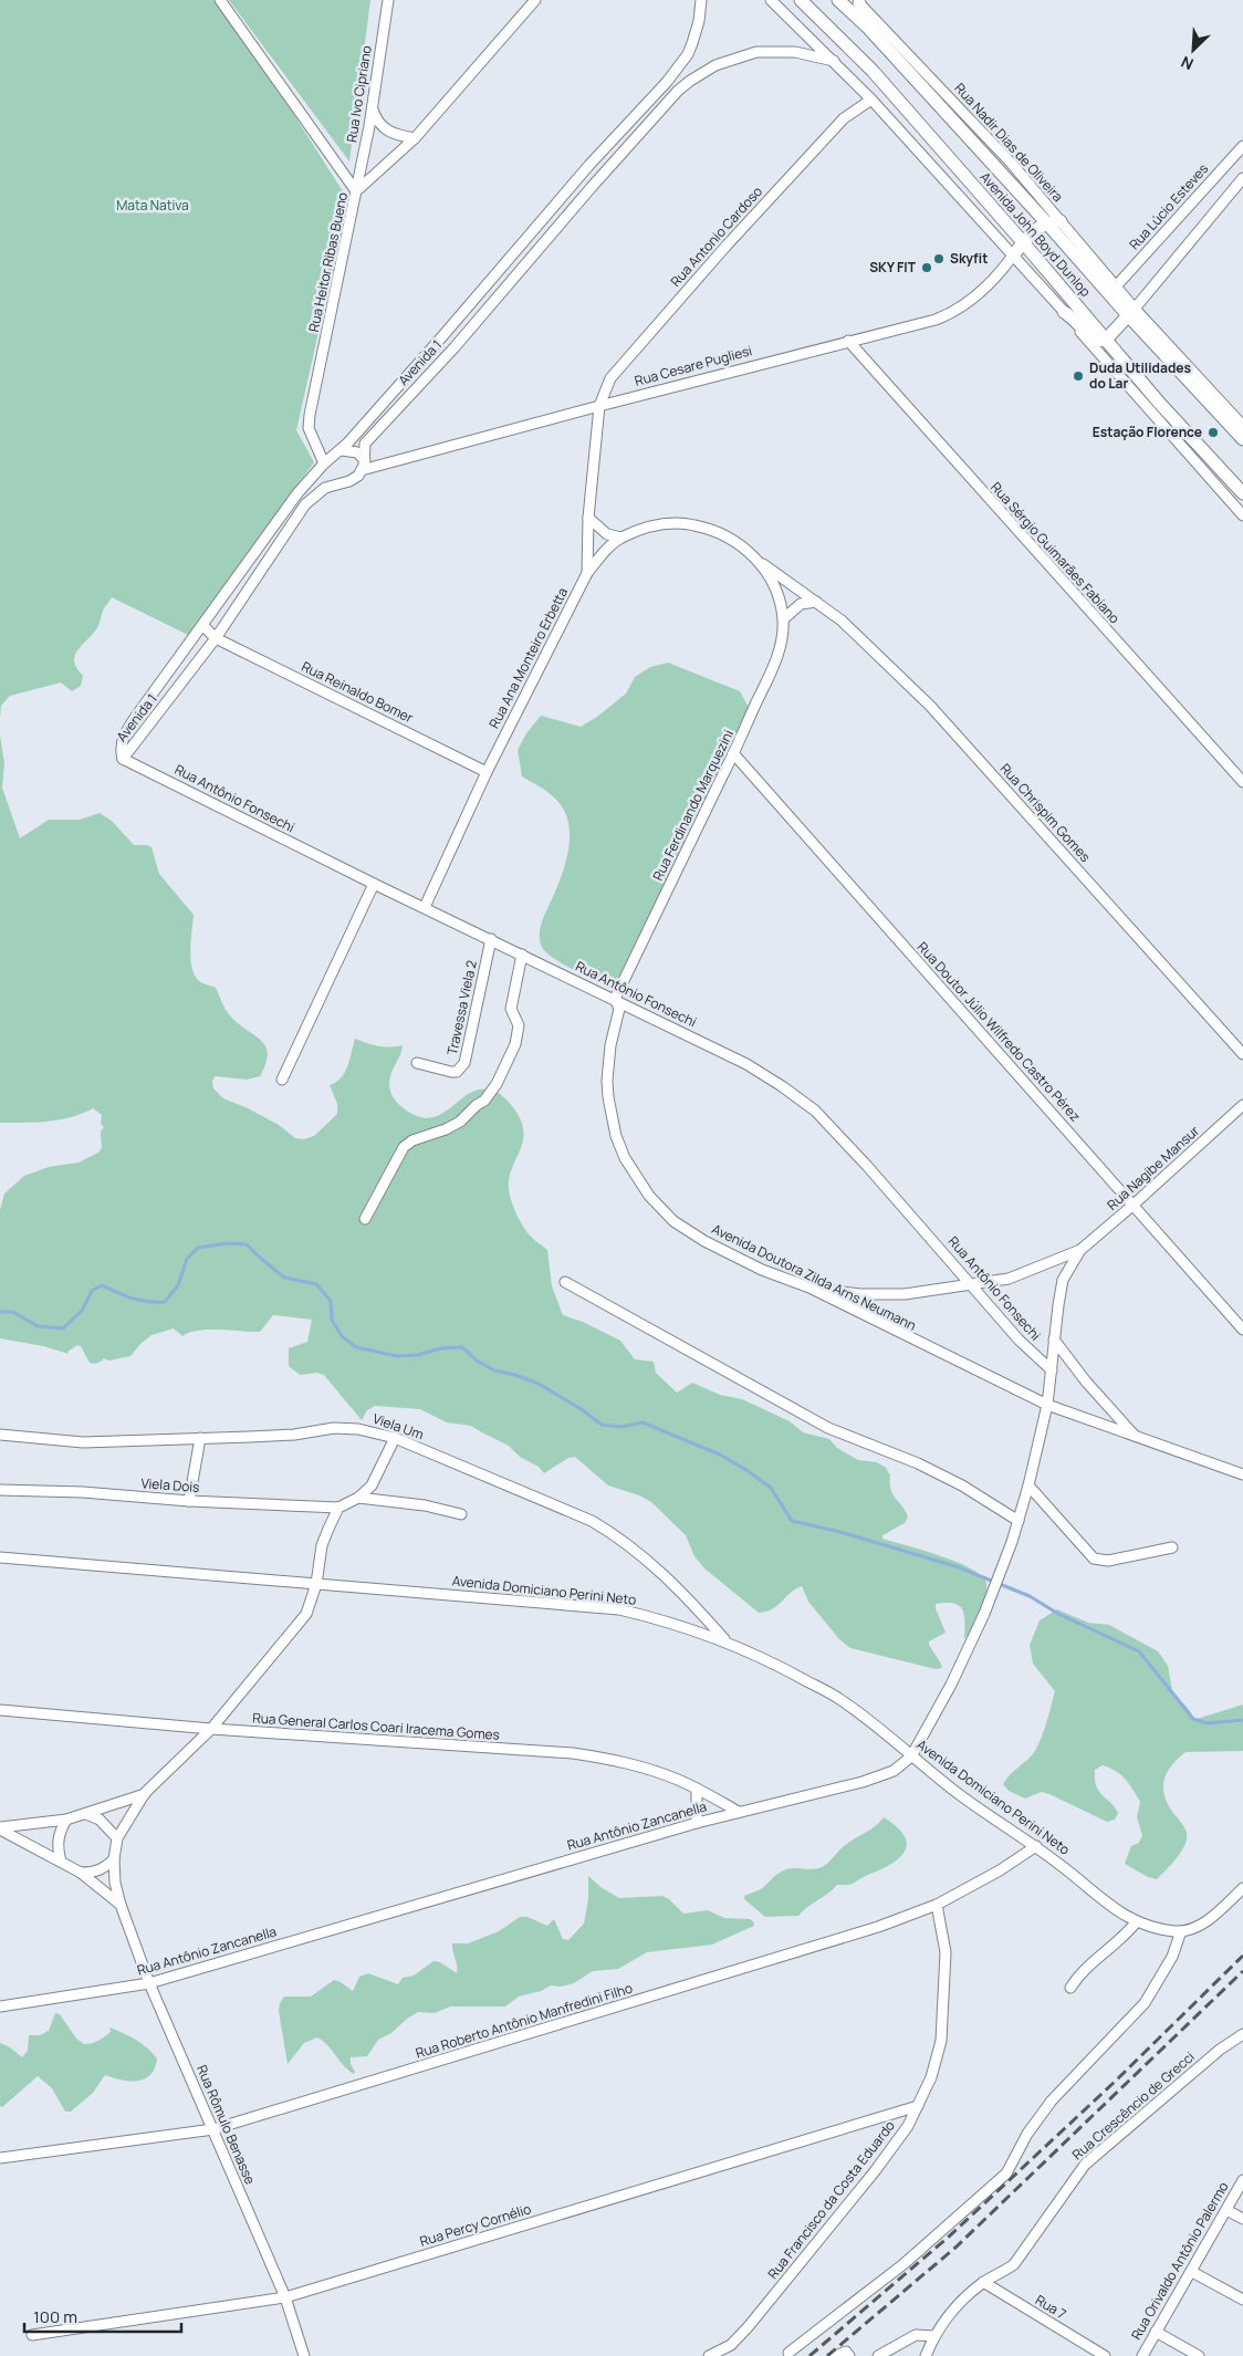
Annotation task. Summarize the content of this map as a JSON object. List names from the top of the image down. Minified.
{"streets":{"main road":["Avenida John Boyd Dunlop"],"street":["Rua Ivo Cipriano","Rua Nadir Dias de Oliveira","Rua Lúcio Esteves","Rua Antonio Cardoso","Rua Heitor Ribas Bueno","Avenida 1","Rua Cesare Pugliesi","Rua Sérgio Guimarães Fabiano","Rua Ana Monteiro Erbetta","Rua Reinaldo Bomer","Rua Antônio Fonsechi","Rua Ferdinando Marquezini","Rua Chrispim Gomes","Travessa Viela 2","Rua Doutor Júlio Wilfredo Castro Pérez","Rua Nagibe Mansur","Avenida Doutora Zilda Arns Neumann","Viela Um","Viela Dois","Avenida Domiciano Perini Neto","Rua General Carlos Coari Iracema Gomes","Rua Antônio Zancanella","Rua Roberto Antônio Manfredini Filho","Rua Crescêncio de Grecci","Rua Rômulo Benasse","Rua Francisco da Costa Eduardo","Rua Percy Cornélio","Rua Orivaldo Antônio Palermo","Rua 7"]},"crossings":[["Rua Ivo Cipriano","Rua Heitor Ribas Bueno"],["Rua Nadir Dias de Oliveira","Rua Lúcio Esteves"],["Rua Nadir Dias de Oliveira","Avenida John Boyd Dunlop"],["Avenida John Boyd Dunlop","Rua Antonio Cardoso"],["Avenida John Boyd Dunlop","Avenida 1"],["Avenida John Boyd Dunlop","Rua Cesare Pugliesi"],["Rua Antonio Cardoso","Rua Cesare Pugliesi"],["Rua Antonio Cardoso","Rua Ana Monteiro Erbetta"],["Rua Heitor Ribas Bueno","Avenida 1"],["Avenida 1","Rua Cesare Pugliesi"],["Avenida 1","Rua Reinaldo Bomer"],["Avenida 1","Rua Antônio Fonsechi"],["Rua Cesare Pugliesi","Rua Sérgio Guimarães Fabiano"],["Rua Cesare Pugliesi","Rua Ana Monteiro Erbetta"],["Rua Ana Monteiro Erbetta","Rua Reinaldo Bomer"],["Rua Ana Monteiro Erbetta","Rua Antônio Fonsechi"],["Rua Ana Monteiro Erbetta","Rua Chrispim Gomes"],["Rua Antônio Fonsechi","Rua Ferdinando Marquezini"],["Rua Antônio Fonsechi","Travessa Viela 2"],["Rua Antônio Fonsechi","Rua Nagibe Mansur"],["Rua Antônio Fonsechi","Avenida Doutora Zilda Arns Neumann"],["Rua Ferdinando Marquezini","Rua Chrispim Gomes"],["Rua Ferdinando Marquezini","Rua Doutor Júlio Wilfredo Castro Pérez"],["Rua Ferdinando Marquezini","Avenida Doutora Zilda Arns Neumann"],["Rua Doutor Júlio Wilfredo Castro Pérez","Rua Nagibe Mansur"],["Rua Nagibe Mansur","Avenida Doutora Zilda Arns Neumann"],["Rua Nagibe Mansur","Rua Antônio Zancanella"],["Avenida Doutora Zilda Arns Neumann","Rua Antônio Zancanella"],["Viela Um","Avenida Domiciano Perini Neto"],["Avenida Domiciano Perini Neto","Rua Antônio Zancanella"],["Avenida Domiciano Perini Neto","Rua Roberto Antônio Manfredini Filho"],["Rua General Carlos Coari Iracema Gomes","Rua Antônio Zancanella"],["Rua Antônio Zancanella","Rua Rômulo Benasse"],["Rua Roberto Antônio Manfredini Filho","Rua Rômulo Benasse"],["Rua Roberto Antônio Manfredini Filho","Rua Francisco da Costa Eduardo"],["Rua Crescêncio de Grecci","Rua 7"],["Rua Rômulo Benasse","Rua Percy Cornélio"],["Rua Francisco da Costa Eduardo","Rua Percy Cornélio"]],"parks":["Mata Nativa"],"places":["Skyfit","SKY FIT","Duda Utilidades do Lar","Estação Florence"],"scale_bar":"100 m","north":"bottom left"}
